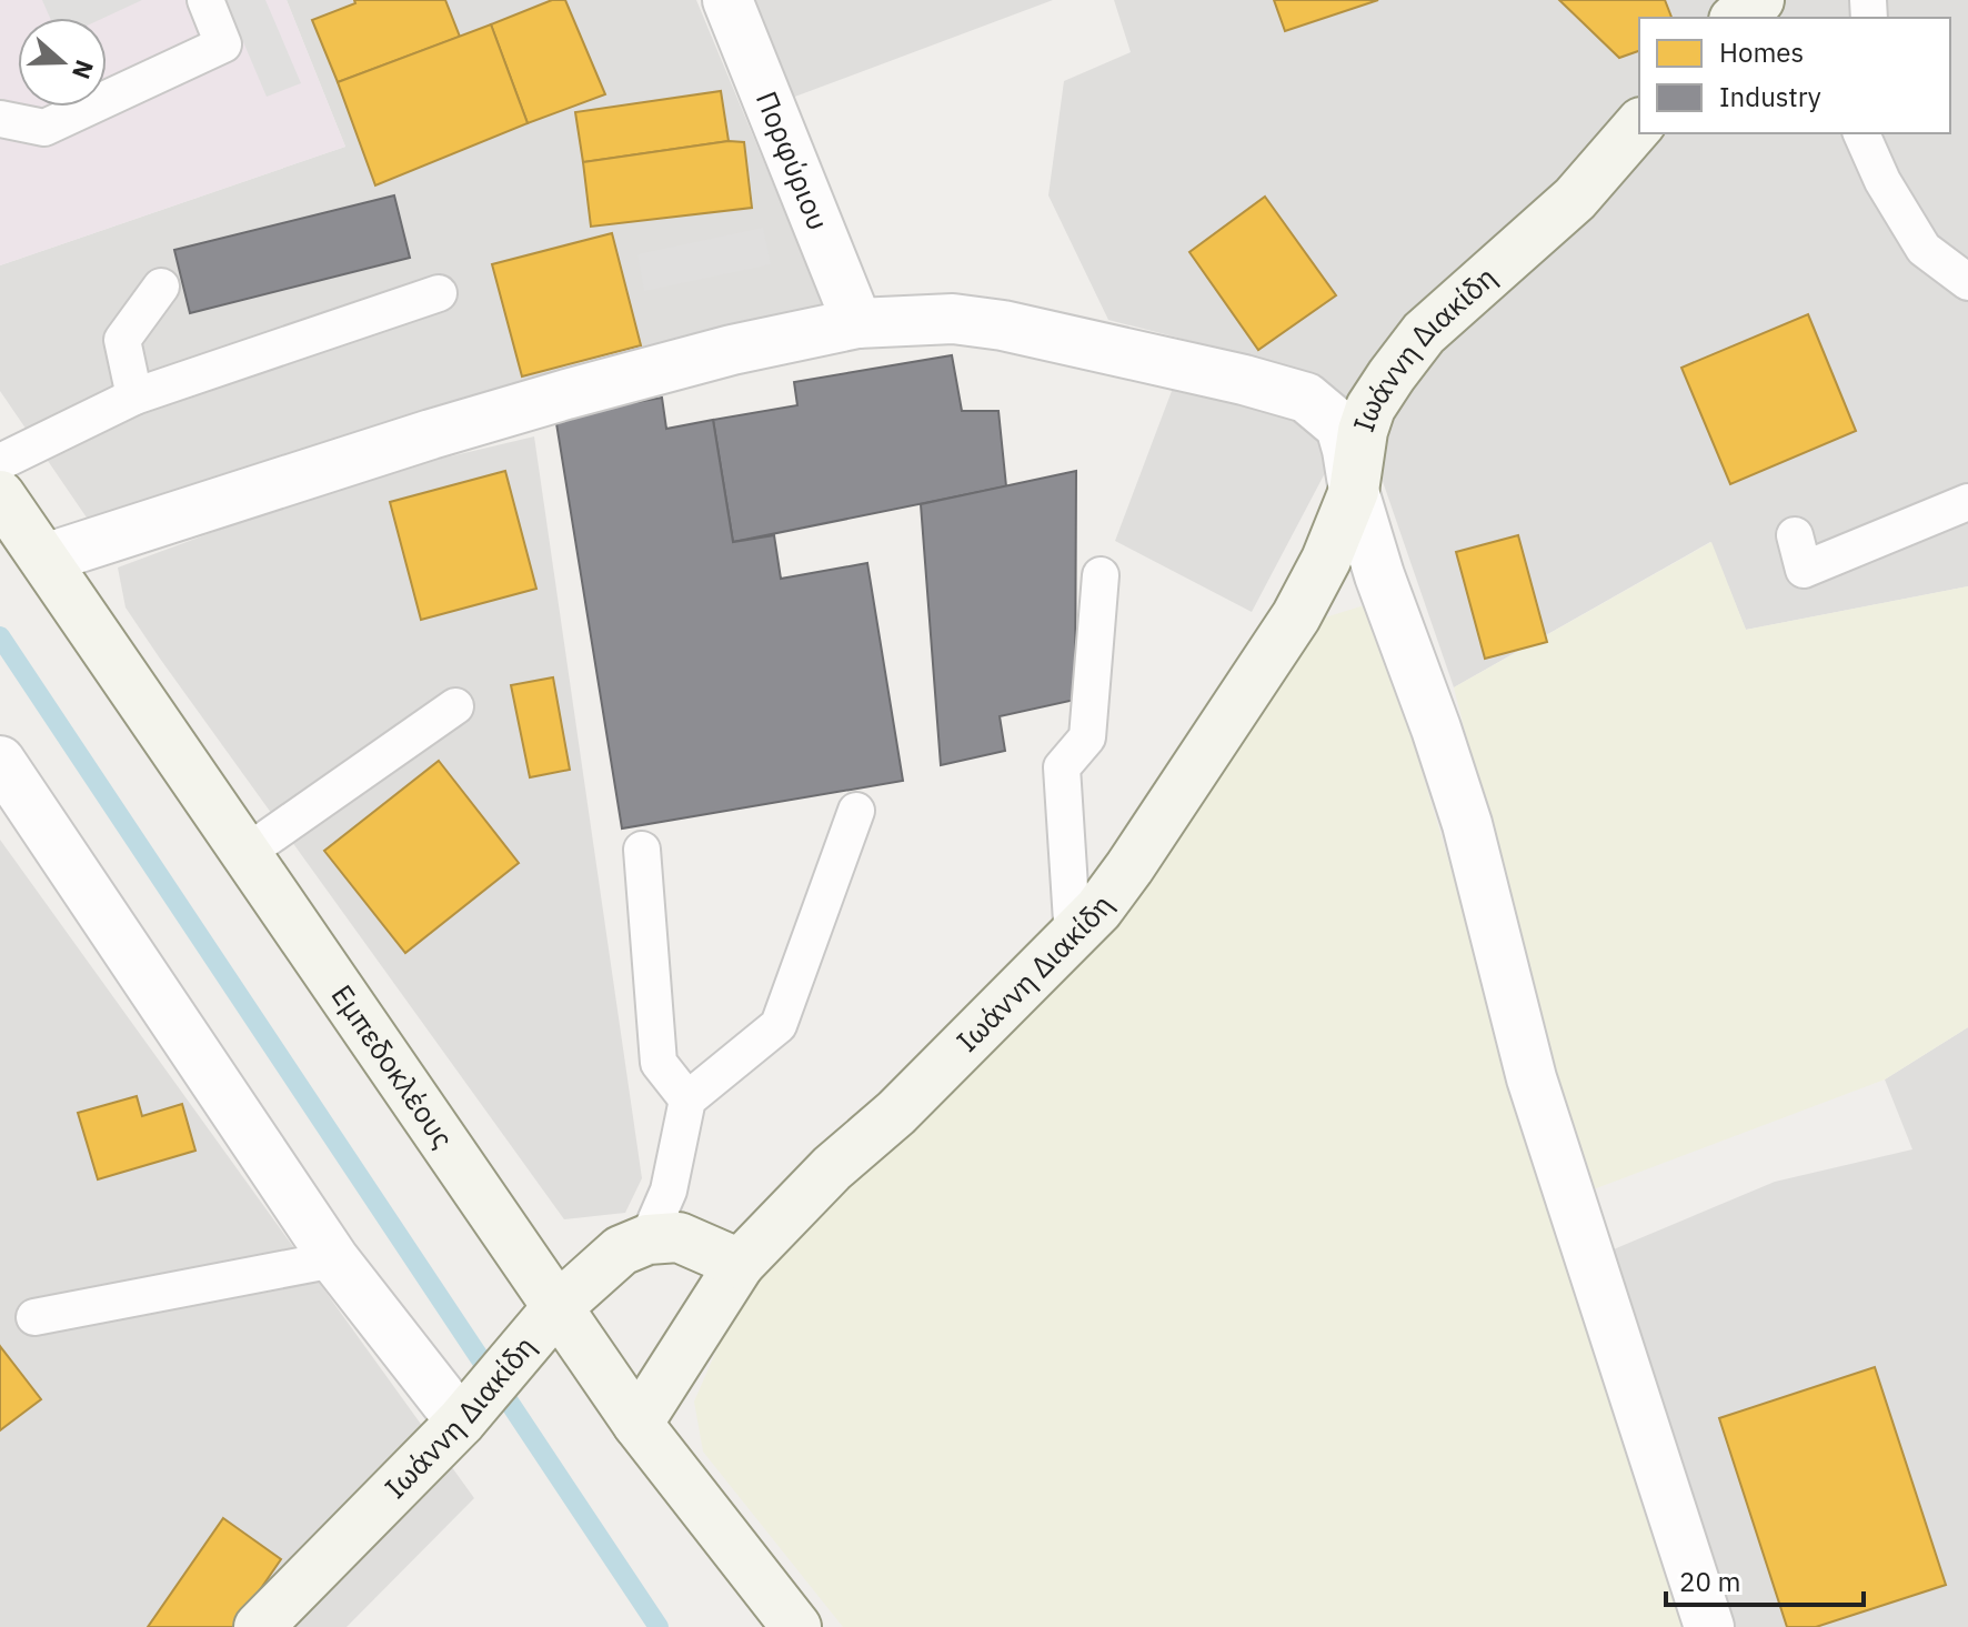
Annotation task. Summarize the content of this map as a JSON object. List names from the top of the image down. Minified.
{"streets":{"street":["Πορφύριου","Ιωάννη Διακίδη","Εμπεδοκλέους"]},"crossings":[["Ιωάννη Διακίδη","Εμπεδοκλέους"]],"legend":["Homes","Industry"],"scale_bar":"20 m","north":"right"}
